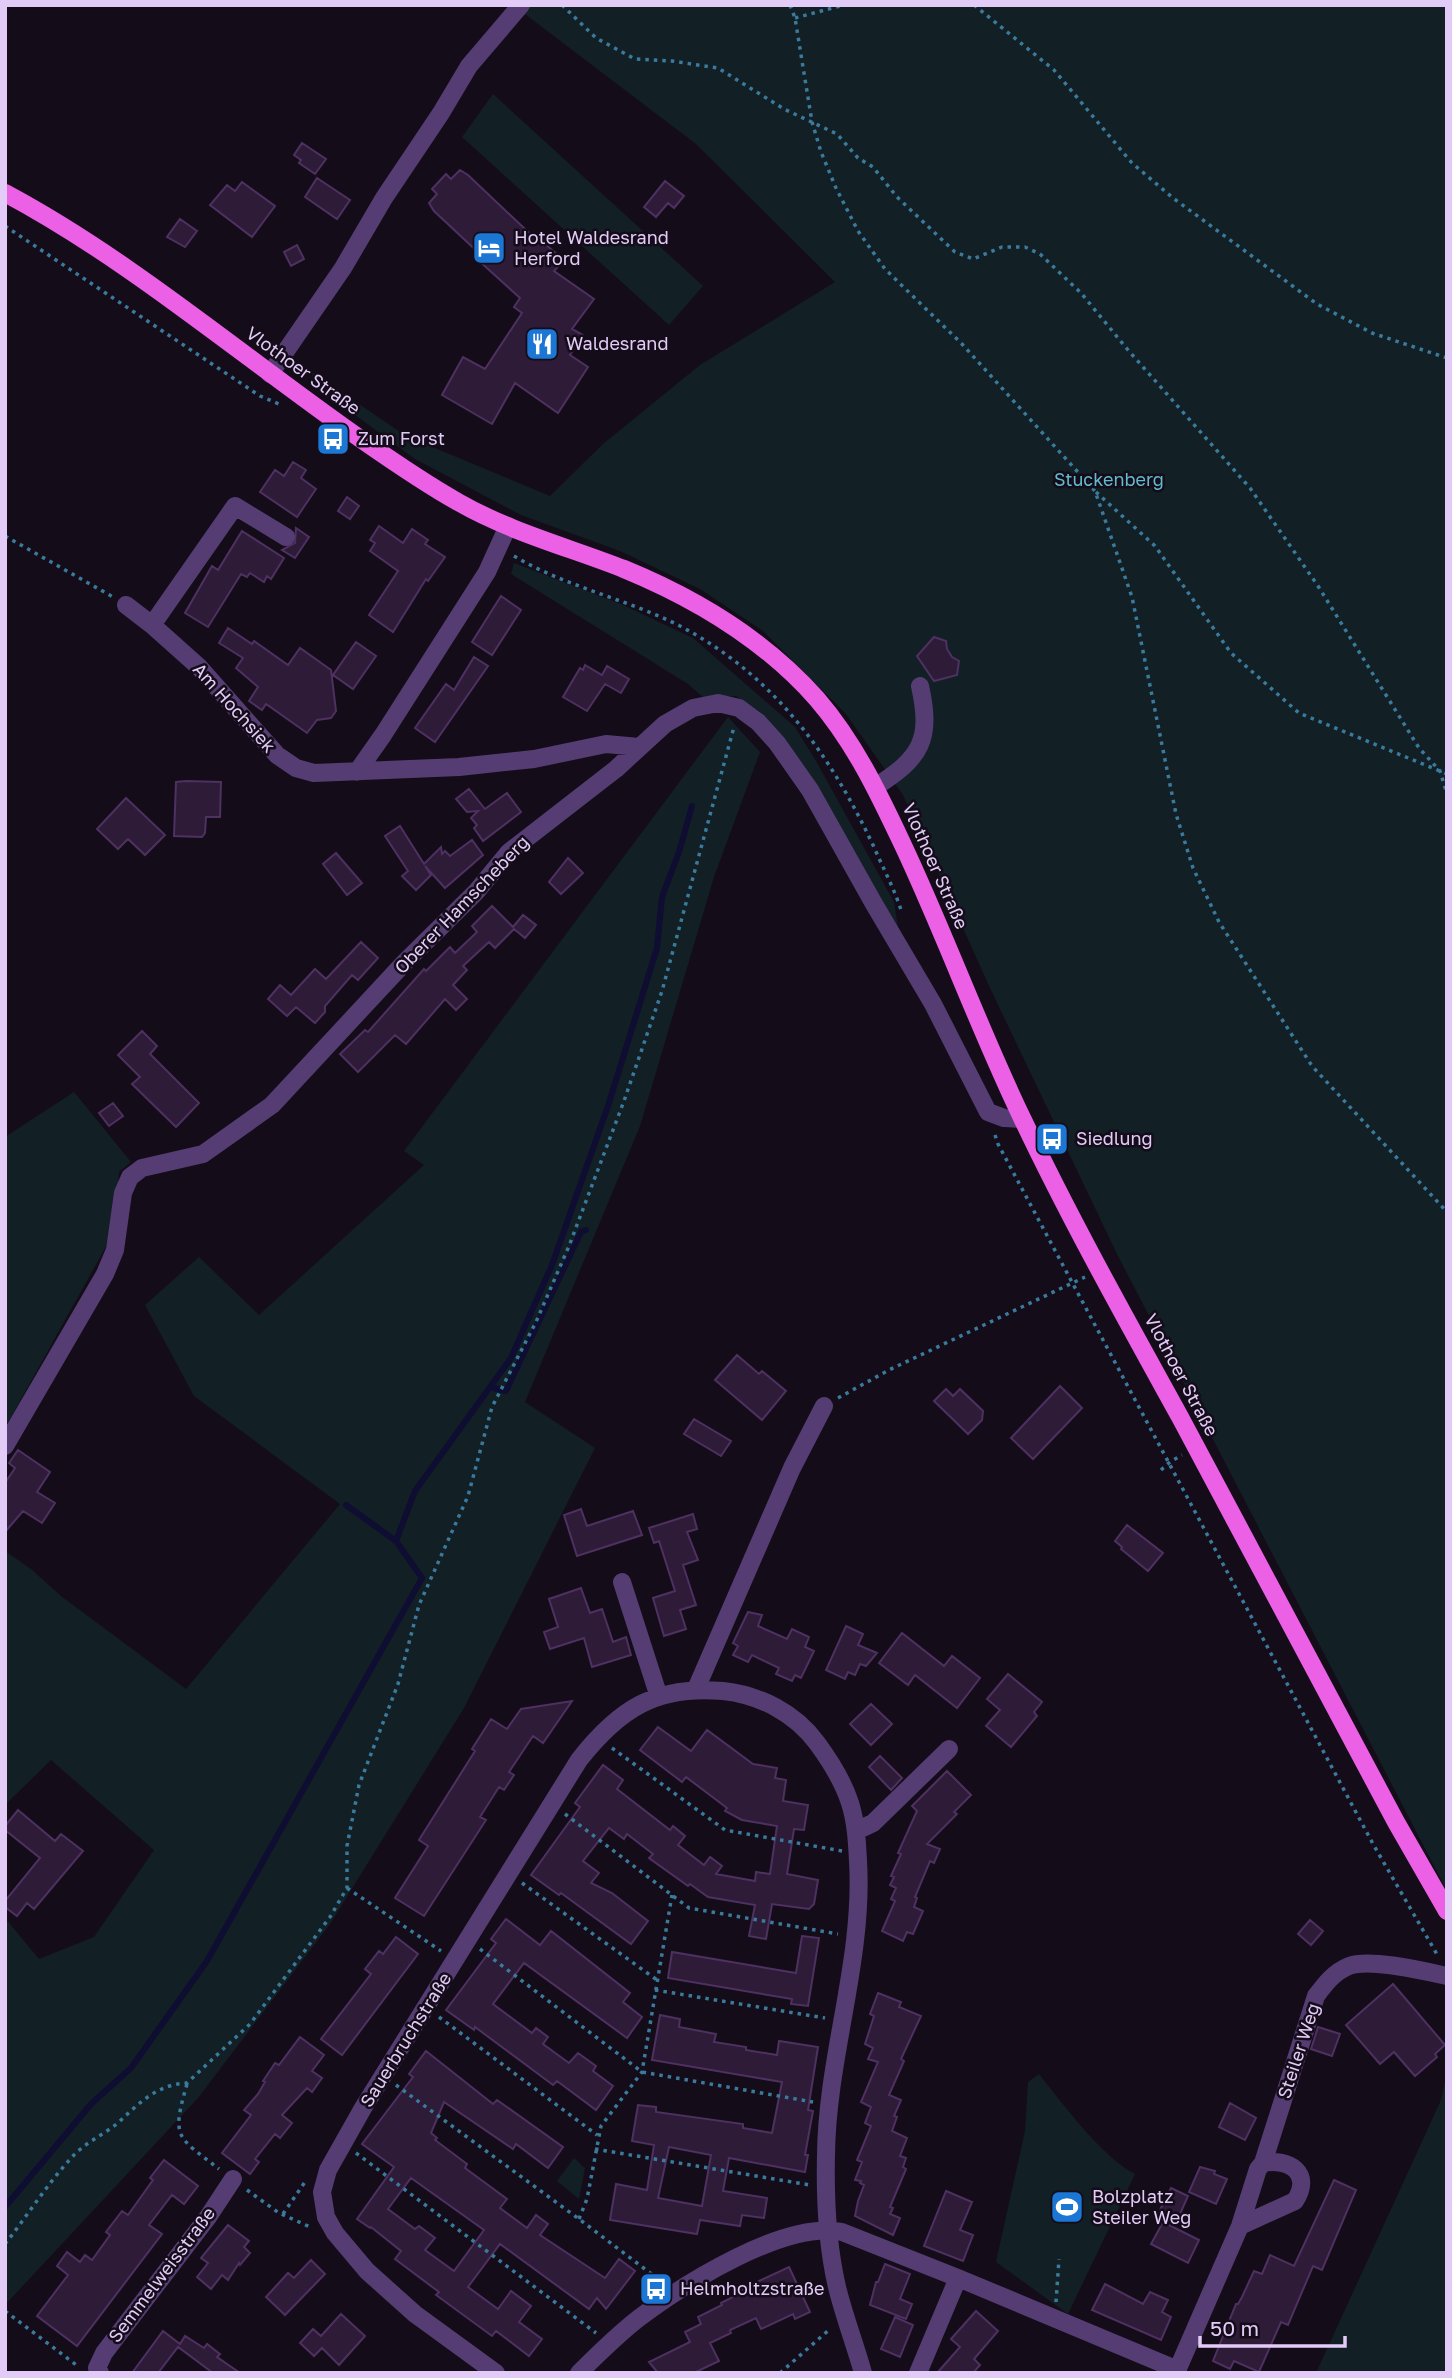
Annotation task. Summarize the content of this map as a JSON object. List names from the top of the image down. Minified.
{"streets":{"main road":["Vlothoer Straße"],"street":["Am Hochsiek","Oberer Hamscheberg","Sauerbruchstraße","Steiler Weg","Semmelweisstraße"]},"crossings":[["Am Hochsiek","Oberer Hamscheberg"]],"parks":["Stuckenberg"],"places":{"hotel":["Hotel Waldesrand Herford"],"restaurant":["Waldesrand"],"bus stop":["Zum Forst","Siedlung","Helmholtzstraße"],"sports":["Bolzplatz Steiler Weg"]},"scale_bar":"50 m"}
